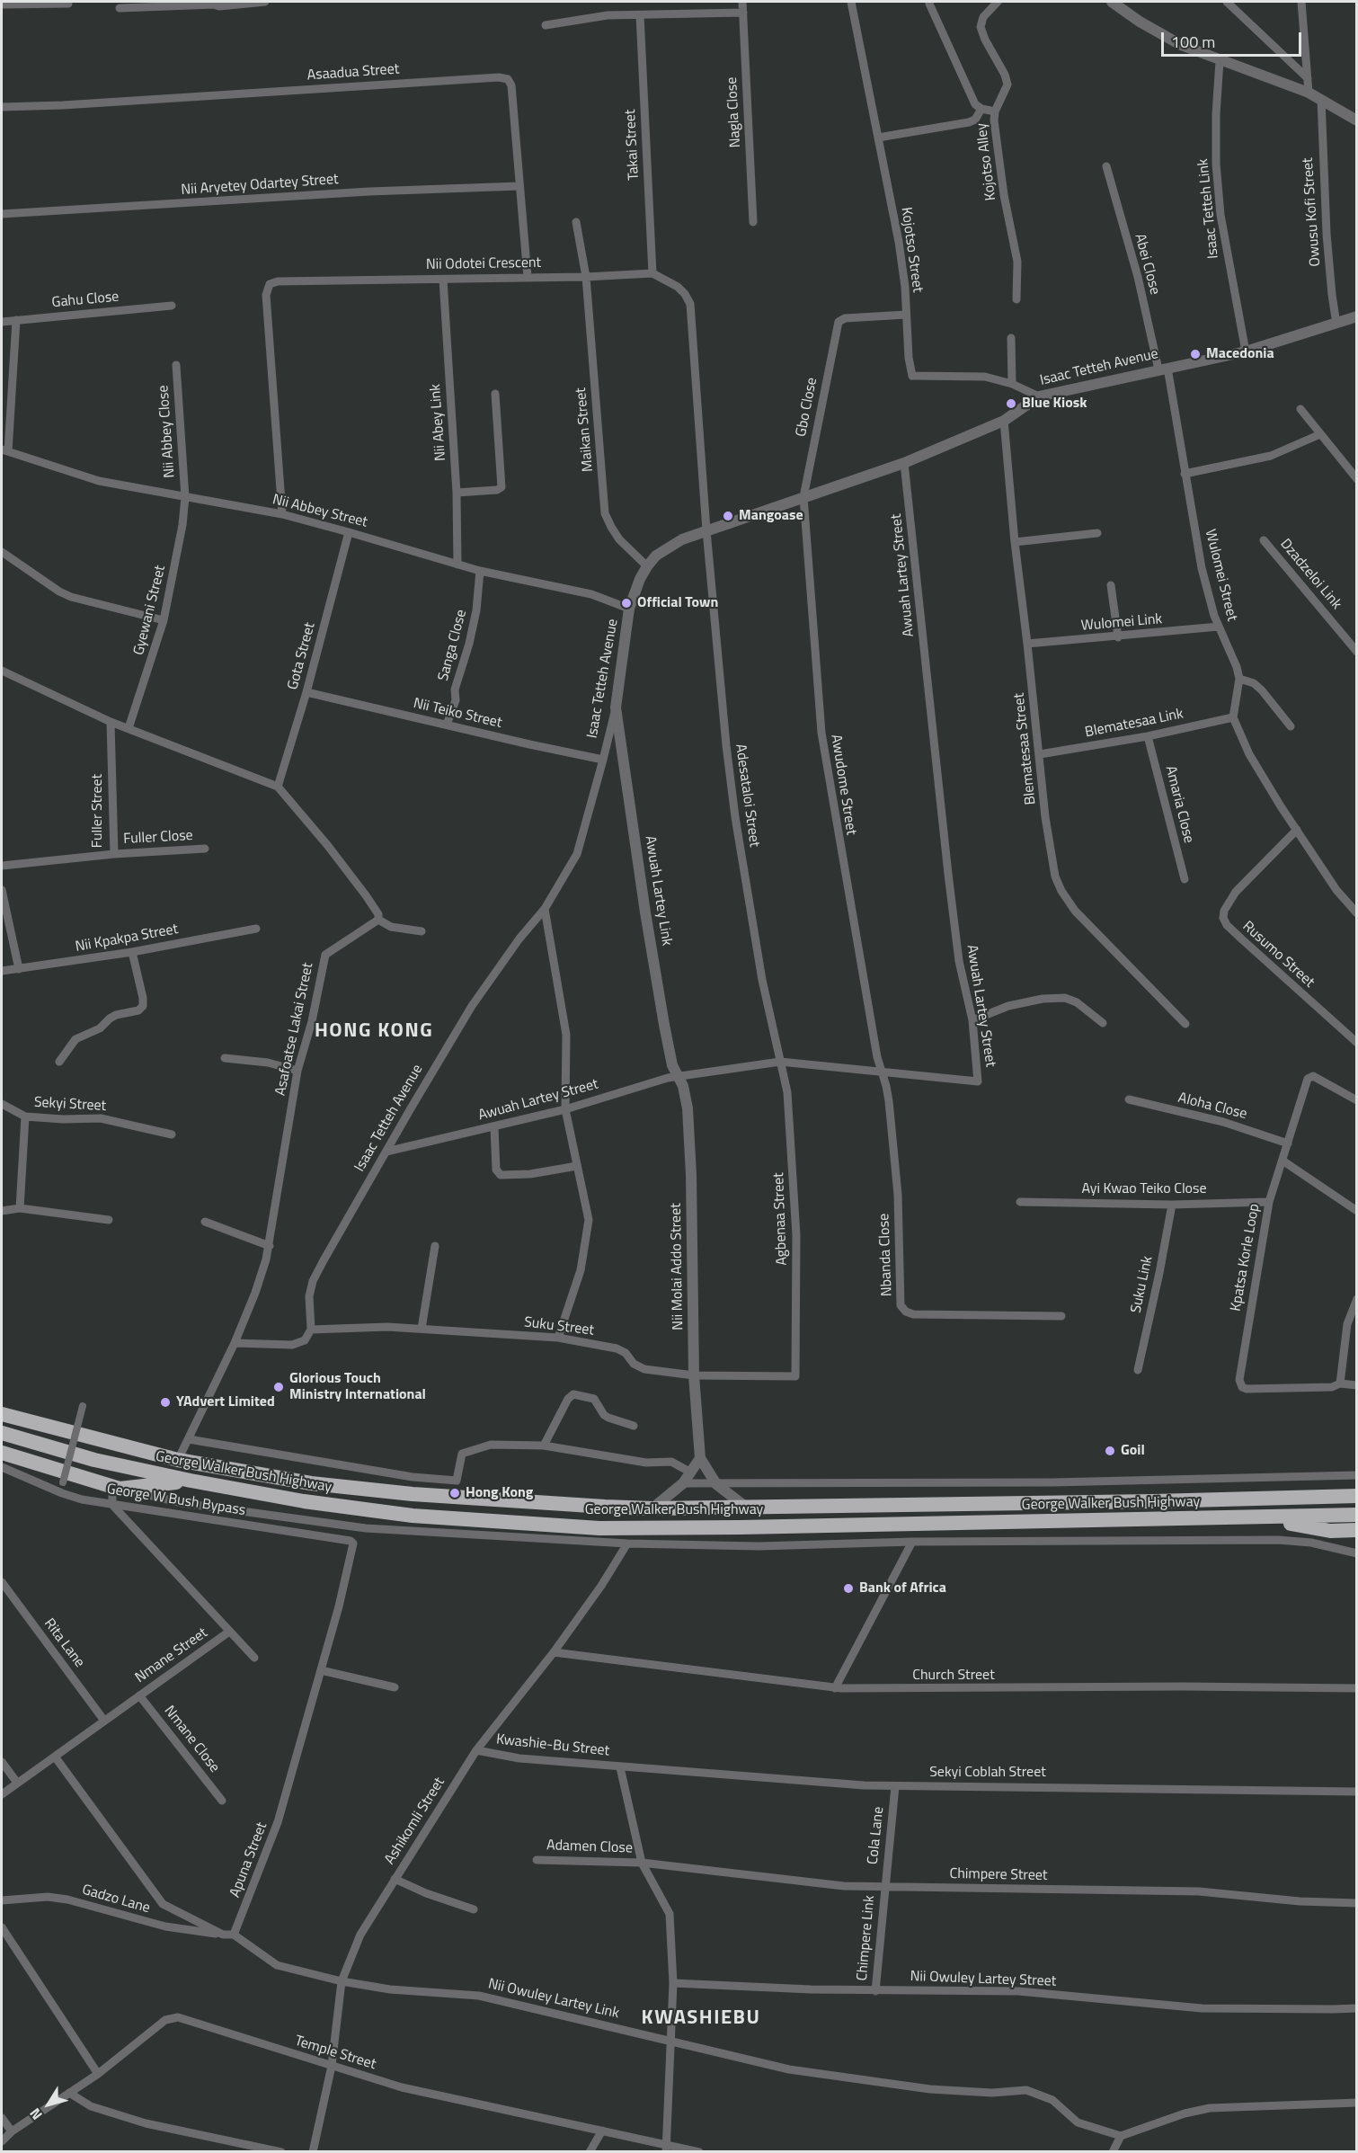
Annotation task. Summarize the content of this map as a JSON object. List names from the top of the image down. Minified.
{"streets":{"highway":["George Walker Bush Highway"],"street":["Asaadua Street","Nagla Close","Takai Street","Kojotso Alley","Nii Aryetey Odartey Street","Isaac Tetteh Link","Owusu Kofi Street","Kojotso Street","Nii Odotei Crescent","Abei Close","Gahu Close","Isaac Tetteh Avenue","Gbo Close","Nii Abey Link","Maikan Street","Nii Abbey Close","Nii Abbey Street","Dzadzeloi Link","Awuah Lartey Street","Wulomei Street","Gyewani Street","Wulomei Link","Sanga Close","Gota Street","Nii Teiko Street","Blematesaa Link","Blematesaa Street","Awudome Street","Adesataloi Street","Amaria Close","Fuller Street","Fuller Close","Awuah Lartey Link","Nii Kpakpa Street","Rusumo Street","Asafoatse Lakai Street","Sekyi Street","Aloha Close","Ayi Kwao Teiko Close","Agbenaa Street","Nbanda Close","Kpatsa Korle Loop","Nii Molai Addo Street","Suku Link","Suku Street","George W Bush Bypass","Rita Lane","Nmane Street","Church Street","Nmane Close","Kwashie-Bu Street","Sekyi Coblah Street","Ashikomli Street","Cola Lane","Adamen Close","Apuna Street","Chimpere Street","Gadzo Lane","Chimpere Link","Nii Owuley Lartey Street","Nii Owuley Lartey Link","Temple Street"]},"crossings":[["Asaadua Street","Nii Aryetey Odartey Street"],["Asaadua Street","Nii Odotei Crescent"],["Takai Street","Nii Odotei Crescent"],["Isaac Tetteh Link","Isaac Tetteh Avenue"],["Owusu Kofi Street","Isaac Tetteh Avenue"],["Kojotso Street","Isaac Tetteh Avenue"],["Kojotso Street","Gbo Close"],["Nii Odotei Crescent","Nii Abey Link"],["Nii Odotei Crescent","Maikan Street"],["Nii Odotei Crescent","Nii Abbey Street"],["Abei Close","Isaac Tetteh Avenue"],["Abei Close","Wulomei Street"],["Isaac Tetteh Avenue","Gbo Close"],["Isaac Tetteh Avenue","Maikan Street"],["Isaac Tetteh Avenue","Nii Abbey Street"],["Isaac Tetteh Avenue","Awuah Lartey Street"],["Isaac Tetteh Avenue","Wulomei Street"],["Isaac Tetteh Avenue","Nii Teiko Street"],["Isaac Tetteh Avenue","Blematesaa Street"],["Isaac Tetteh Avenue","Awudome Street"],["Isaac Tetteh Avenue","Adesataloi Street"],["Isaac Tetteh Avenue","Awuah Lartey Link"],["Isaac Tetteh Avenue","Suku Street"],["Gbo Close","Awudome Street"],["Nii Abey Link","Nii Abbey Street"],["Nii Abbey Close","Nii Abbey Street"],["Nii Abbey Close","Gyewani Street"],["Nii Abbey Street","Gyewani Street"],["Nii Abbey Street","Sanga Close"],["Nii Abbey Street","Gota Street"],["Awuah Lartey Street","Awudome Street"],["Awuah Lartey Street","Adesataloi Street"],["Awuah Lartey Street","Awuah Lartey Link"],["Awuah Lartey Street","Agbenaa Street"],["Awuah Lartey Street","Nbanda Close"],["Awuah Lartey Street","Nii Molai Addo Street"],["Wulomei Street","Wulomei Link"],["Wulomei Street","Blematesaa Link"],["Wulomei Link","Blematesaa Street"],["Sanga Close","Nii Teiko Street"],["Gota Street","Nii Teiko Street"],["Blematesaa Link","Blematesaa Street"],["Blematesaa Link","Amaria Close"],["Awudome Street","Nbanda Close"],["Adesataloi Street","Agbenaa Street"],["Fuller Street","Fuller Close"],["Awuah Lartey Link","Nii Molai Addo Street"],["Asafoatse Lakai Street","George Walker Bush Highway"],["Aloha Close","Kpatsa Korle Loop"],["Ayi Kwao Teiko Close","Kpatsa Korle Loop"],["Ayi Kwao Teiko Close","Suku Link"],["Agbenaa Street","Suku Street"],["Nii Molai Addo Street","Suku Street"],["Nii Molai Addo Street","George Walker Bush Highway"],["George W Bush Bypass","Nmane Street"],["George W Bush Bypass","Apuna Street"],["Rita Lane","Nmane Street"],["Nmane Street","Nmane Close"],["Church Street","Ashikomli Street"],["Kwashie-Bu Street","Sekyi Coblah Street"],["Kwashie-Bu Street","Ashikomli Street"],["Kwashie-Bu Street","Adamen Close"],["Kwashie-Bu Street","Chimpere Street"],["Kwashie-Bu Street","Nii Owuley Lartey Street"],["Kwashie-Bu Street","Nii Owuley Lartey Link"],["Kwashie-Bu Street","Temple Street"],["Sekyi Coblah Street","Cola Lane"],["Ashikomli Street","Nii Owuley Lartey Link"],["Ashikomli Street","Temple Street"],["Cola Lane","Chimpere Street"],["Cola Lane","Chimpere Link"],["Adamen Close","Chimpere Street"],["Apuna Street","Nii Owuley Lartey Link"],["Chimpere Street","Chimpere Link"],["Chimpere Link","Nii Owuley Lartey Street"]],"districts":["HONG KONG","KWASHIEBU"],"places":["Macedonia","Blue Kiosk","Mangoase","Official Town","Glorious Touch Ministry International","YAdvert Limited","Goil","Hong Kong","Bank of Africa"],"scale_bar":"100 m","north":"bottom left"}
